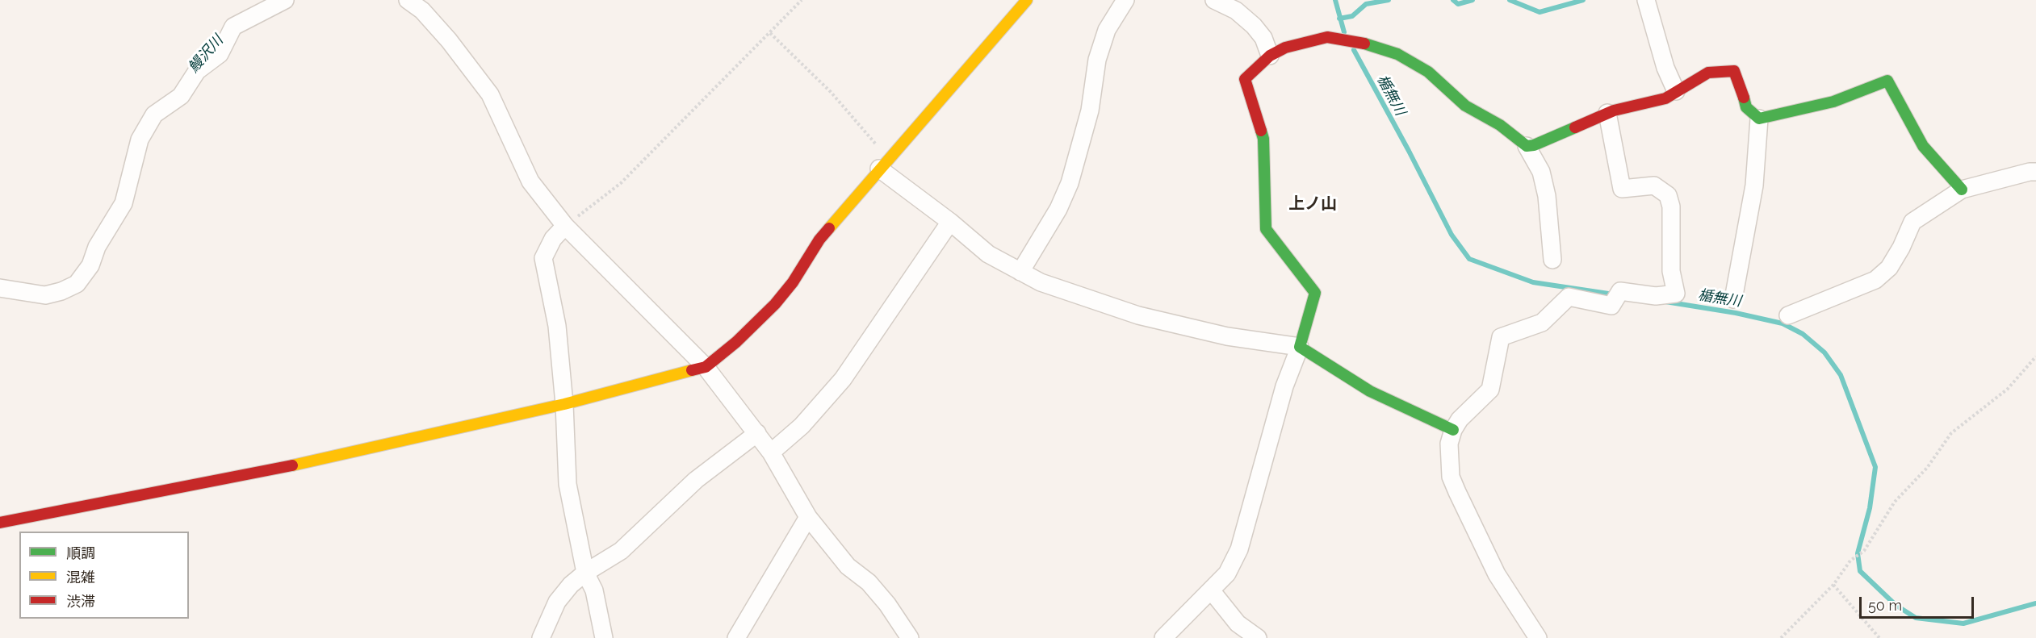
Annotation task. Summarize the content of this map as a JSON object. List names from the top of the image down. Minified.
{"districts":["上ノ山"],"water":["鰻沢川","楯無川"],"legend":["順調","混雑","渋滞"],"scale_bar":"50 m"}
